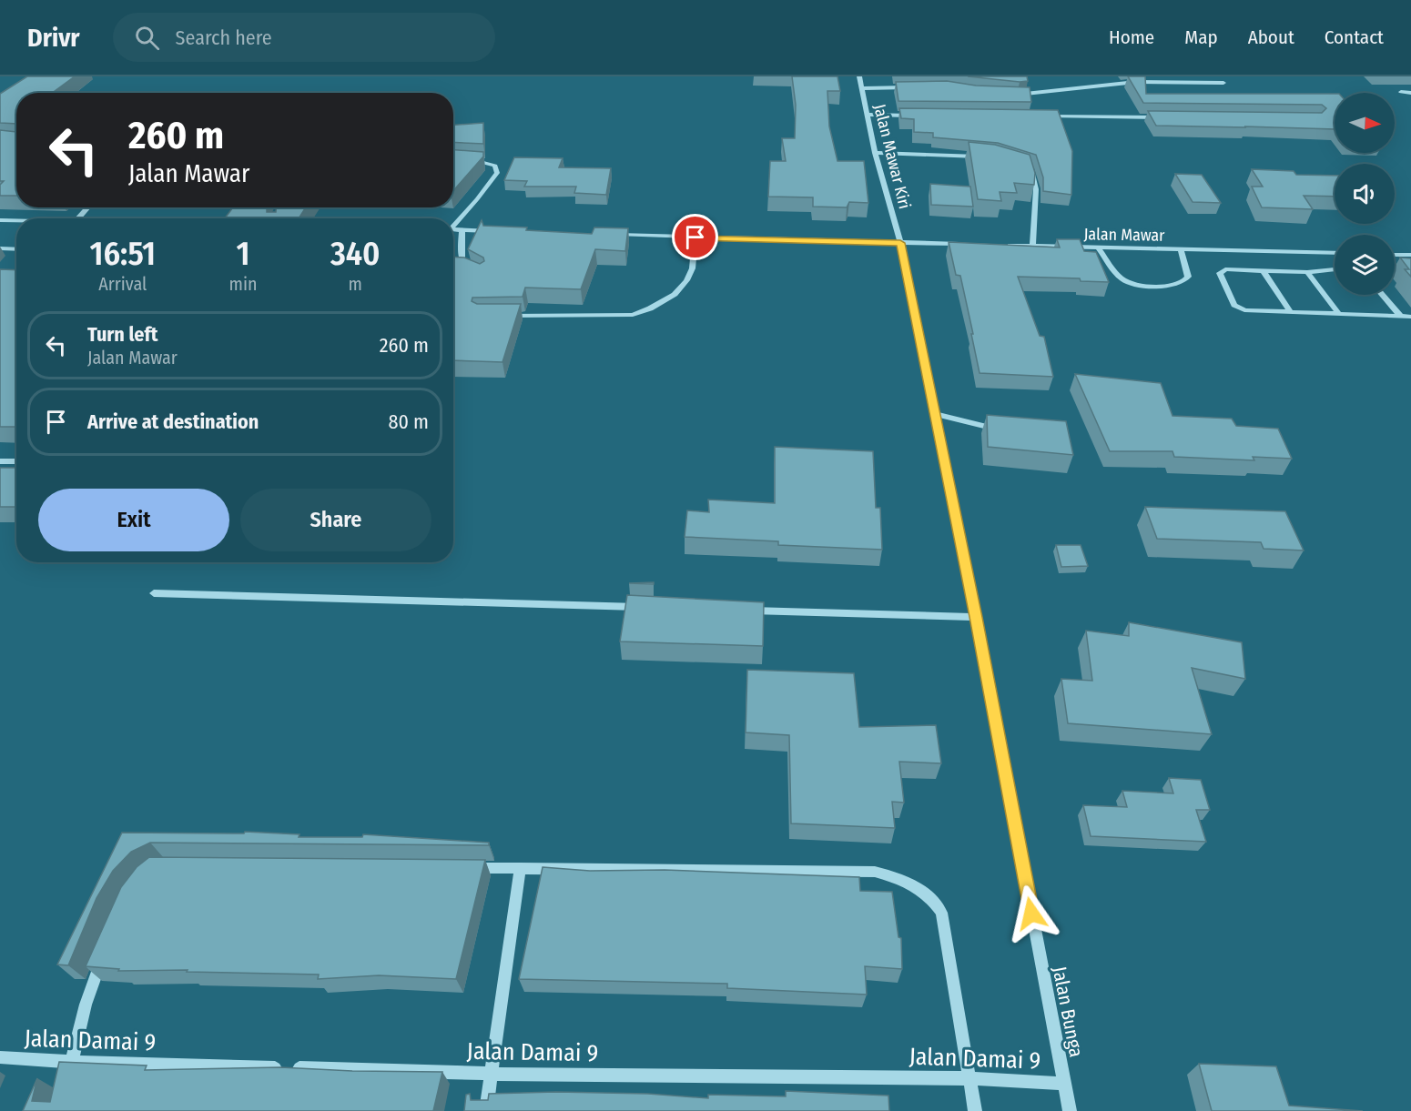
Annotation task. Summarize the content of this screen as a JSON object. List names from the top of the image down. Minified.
{"streets":{"street":["Jalan Mawar Kiri","Jalan Mawar","Jalan Bunga","Jalan Damai 9"]},"crossings":[["Jalan Mawar Kiri","Jalan Bunga"],["Jalan Bunga","Jalan Damai 9"]],"north":"right","page":{"header":"Drivr","search":"Search here","nav":["Home","Map","About","Contact"],"turn":["260 m","Jalan Mawar"],"eta":["16:51","Arrival","1","min","340","m"],"list":[{"name":"Turn left","note":"Jalan Mawar","value":"260 m"},{"name":"Arrive at destination","value":"80 m"}],"buttons":["Exit","Share"]}}
